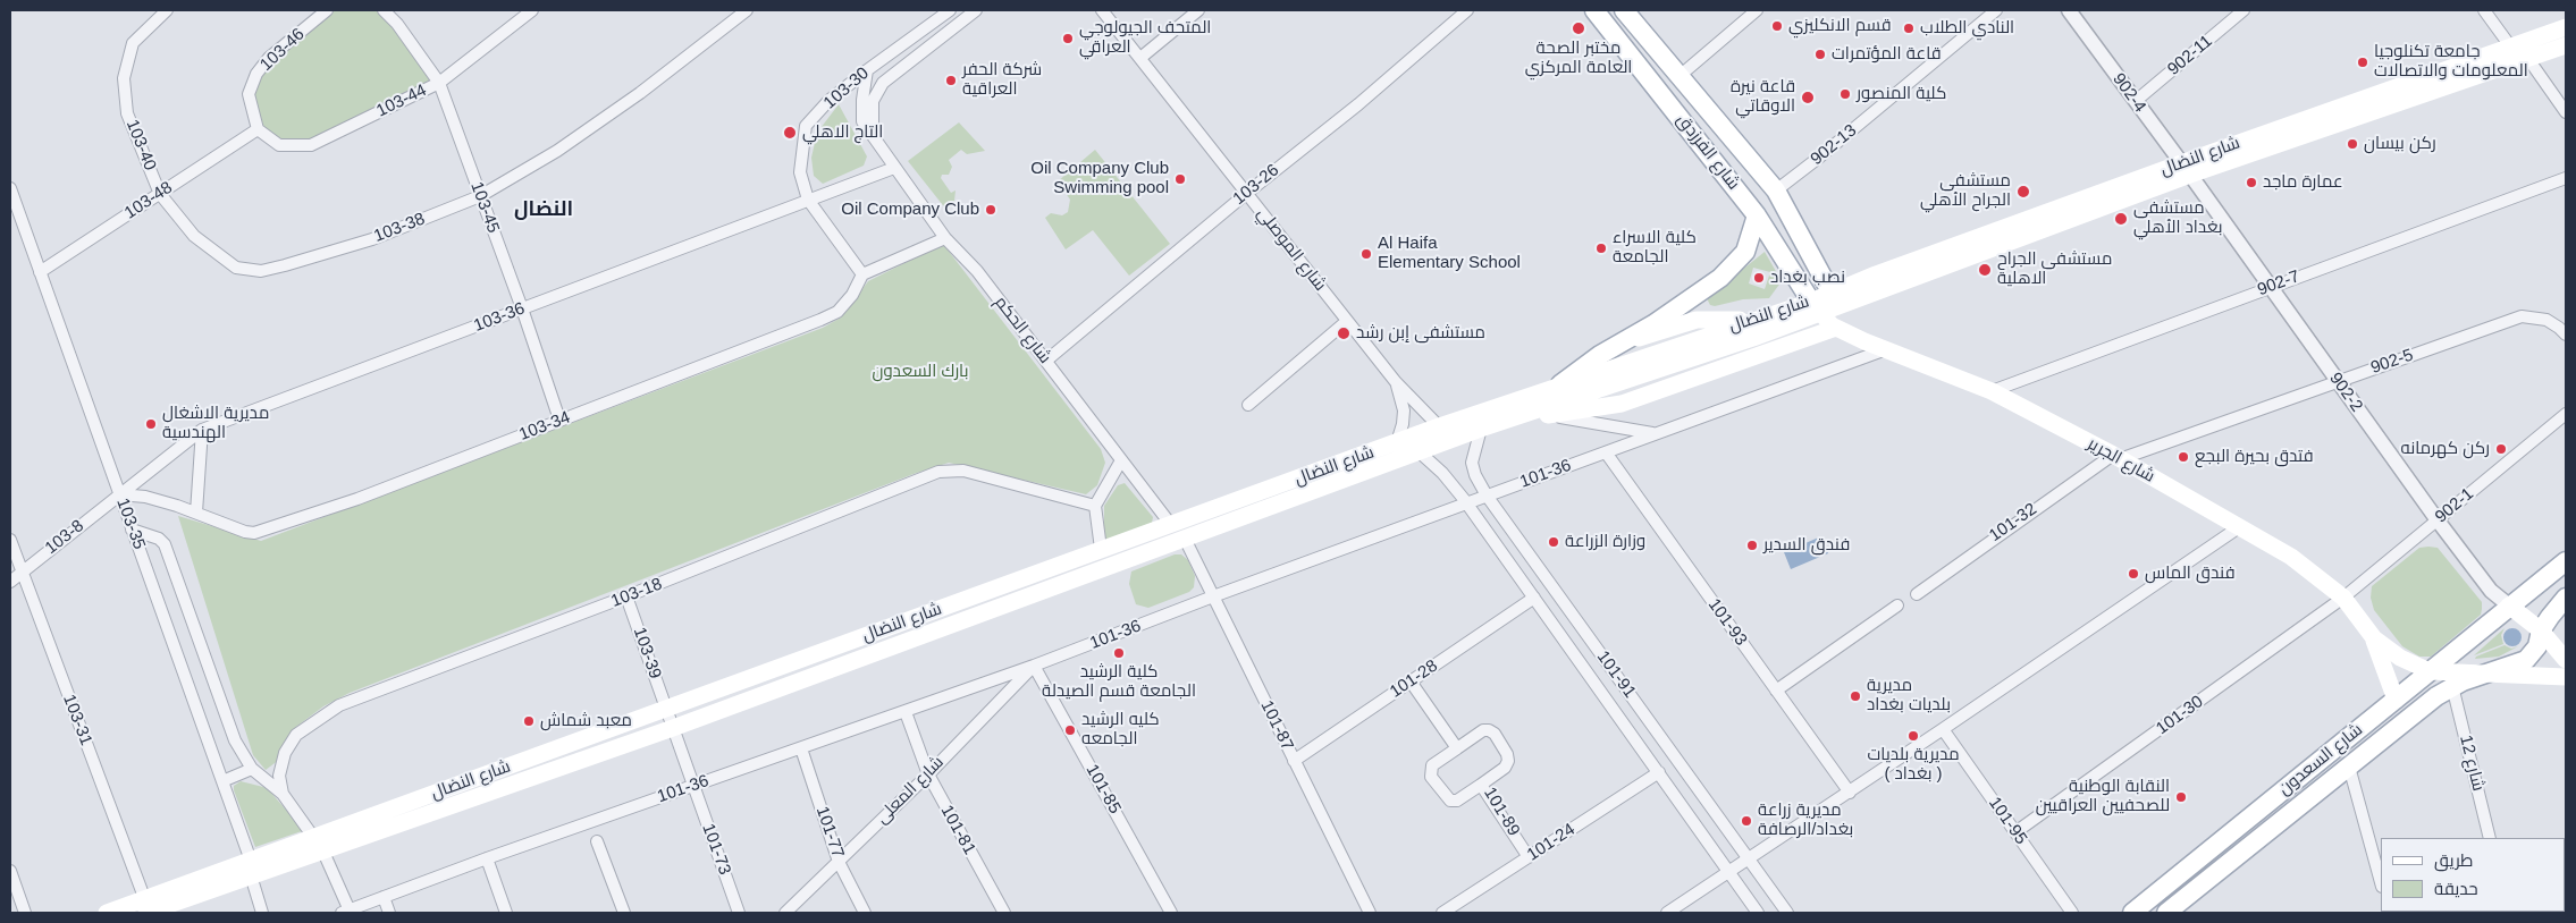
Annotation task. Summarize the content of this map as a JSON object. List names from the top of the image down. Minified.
{"streets":{"main road":["شارع الفرزدق","شارع النضال","شارع الجرير","شارع السعدون"],"street":["103-46","902-11","103-30","902-4","103-44","103-40","902-13","103-26","103-48","103-45","103-38","شارع الموصلي","902-7","103-36","شارع الحكم","902-5","902-2","103-34","101-36","902-1","101-32","103-35","103-8","103-18","101-93","103-39","101-91","101-28","101-30","103-31","101-87","شارع 12","101-85","شارع المعلى","101-89","101-95","101-81","101-77","101-24","101-73"]},"crossings":[["103-46","103-44"],["103-46","103-48"],["902-11","902-4"],["103-30","103-36"],["103-30","شارع الحكم"],["103-30","103-34"],["902-4","شارع النضال"],["902-4","902-2"],["103-44","103-48"],["103-44","103-45"],["103-40","103-48"],["103-40","103-38"],["902-13","شارع الفرزدق"],["شارع الفرزدق","شارع النضال"],["شارع الفرزدق","شارع الجرير"],["شارع النضال","شارع الموصلي"],["شارع النضال","شارع الحكم"],["شارع النضال","902-2"],["شارع النضال","شارع الجرير"],["شارع النضال","103-35"],["شارع النضال","103-39"],["شارع النضال","101-91"],["شارع النضال","103-31"],["شارع النضال","101-87"],["شارع النضال","101-73"],["103-26","شارع الموصلي"],["103-26","شارع الحكم"],["103-48","103-38"],["103-48","103-35"],["103-45","103-38"],["103-45","103-36"],["103-45","103-34"],["902-7","902-2"],["902-7","شارع الجرير"],["103-36","شارع الحكم"],["103-36","103-34"],["103-36","103-35"],["103-36","103-8"],["902-5","902-2"],["902-5","شارع الجرير"],["902-5","101-32"],["902-2","902-1"],["902-2","شارع السعدون"],["103-34","103-35"],["103-34","103-8"],["شارع الجرير","101-36"],["شارع الجرير","902-1"],["شارع الجرير","101-32"],["شارع الجرير","101-30"],["شارع الجرير","شارع السعدون"],["101-36","101-93"],["101-36","101-91"],["101-36","101-87"],["101-36","101-85"],["101-36","شارع المعلى"],["101-36","101-81"],["101-36","101-77"],["101-36","101-73"],["902-1","101-30"],["103-35","103-8"],["103-8","103-31"],["103-18","103-39"],["103-39","101-73"],["101-91","101-28"],["101-91","101-24"],["101-28","101-87"],["101-30","101-95"],["شارع السعدون","شارع 12"],["101-85","شارع المعلى"],["شارع المعلى","101-81"],["شارع المعلى","101-77"],["101-89","101-24"]],"districts":["النضال"],"parks":["بارك السعدون"],"places":["قسم الانكليزي","مختبر الصحة العامة المركزي","النادي الطلاب","المتحف الجيولوجي العراقي","قاعة المؤتمرات","جامعة تكنلوجيا المعلومات والاتصالات","شركة الحفر العراقية","كلية المنصور","قاعة نيرة الاوقاتي","التاج الاهلي","ركن بيسان","Oil Company Club Swimming pool","عمارة ماجد","مستشفى الجراح الأهلي","Oil Company Club","مستشفى بغداد الأهلي","كلية الاسراء الجامعة","Al Haifa Elementary School","مستشفى الجراح الاهلية","نصب بغداد","مستشفى إبن رشد","مديرية الاشغال الهندسية","ركن كهرمانه","فتدق بحيرة البجع","وزارة الزراعة","فندق السدير","فندق الماس","كلية الرشيد الجامعة قسم الصيدلة","مديرية بلديات بغداد","معبد شماش","كليه الرشيد الجامعه","مديرية بلديات ( بغداد )","النقابة الوطنية للصحفيين العراقيين","مديرية زراعة بغداد/الرصافة"],"legend":["طريق","حديقة"]}
